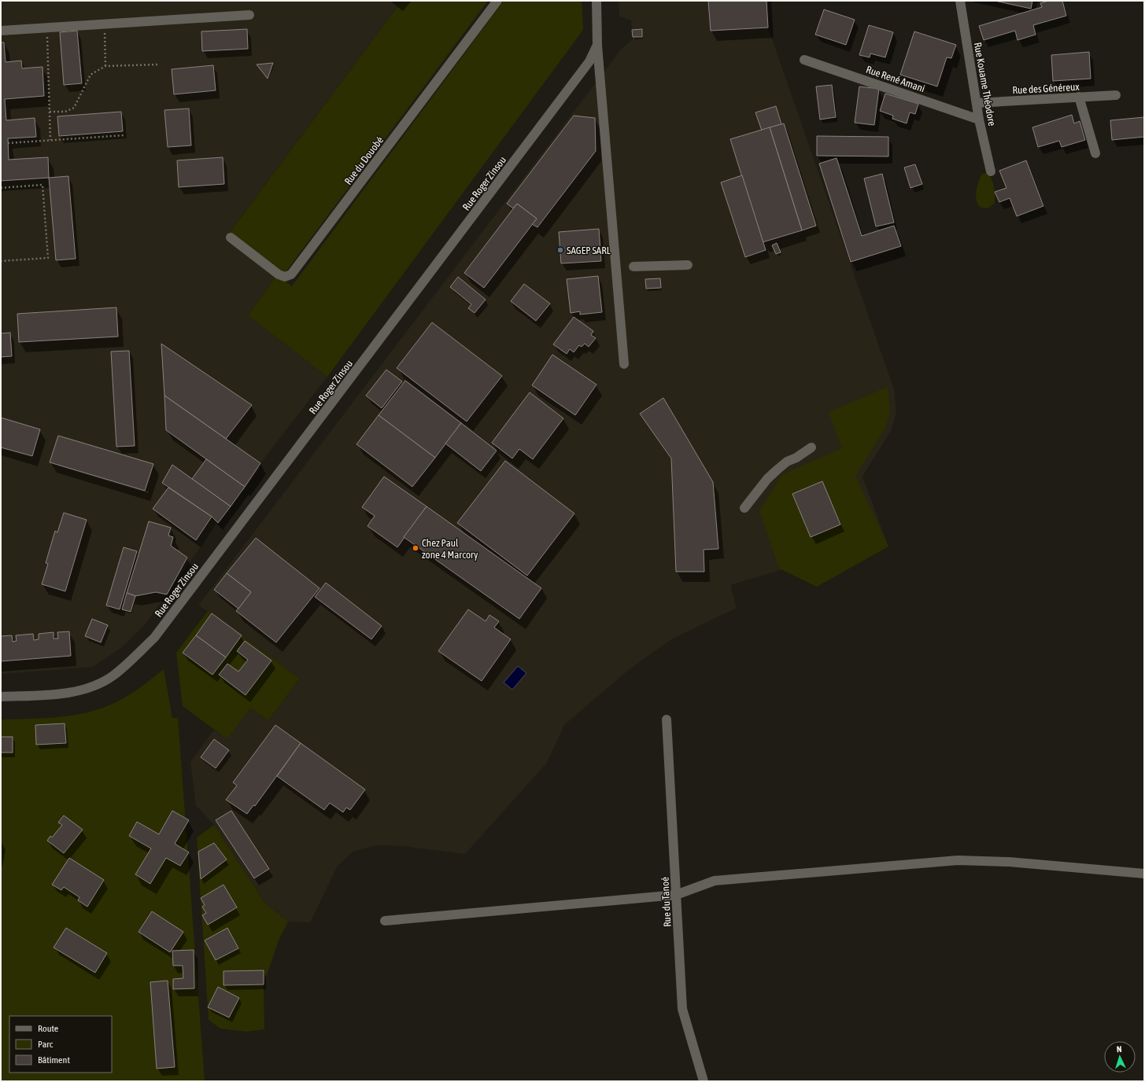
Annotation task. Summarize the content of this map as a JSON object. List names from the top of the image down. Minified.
{"streets":{"street":["Rue René Amani","Rue Kouame Théodore","Rue des Généreux","Rue du Douobé","Rue Roger Zinsou","Rue du Tanoé"]},"crossings":[["Rue René Amani","Rue Kouame Théodore"],["Rue Kouame Théodore","Rue des Généreux"]],"places":["SAGEP SARL","Chez Paul zone 4 Marcory"],"legend":["Route","Parc","Bâtiment"],"north":"top"}
